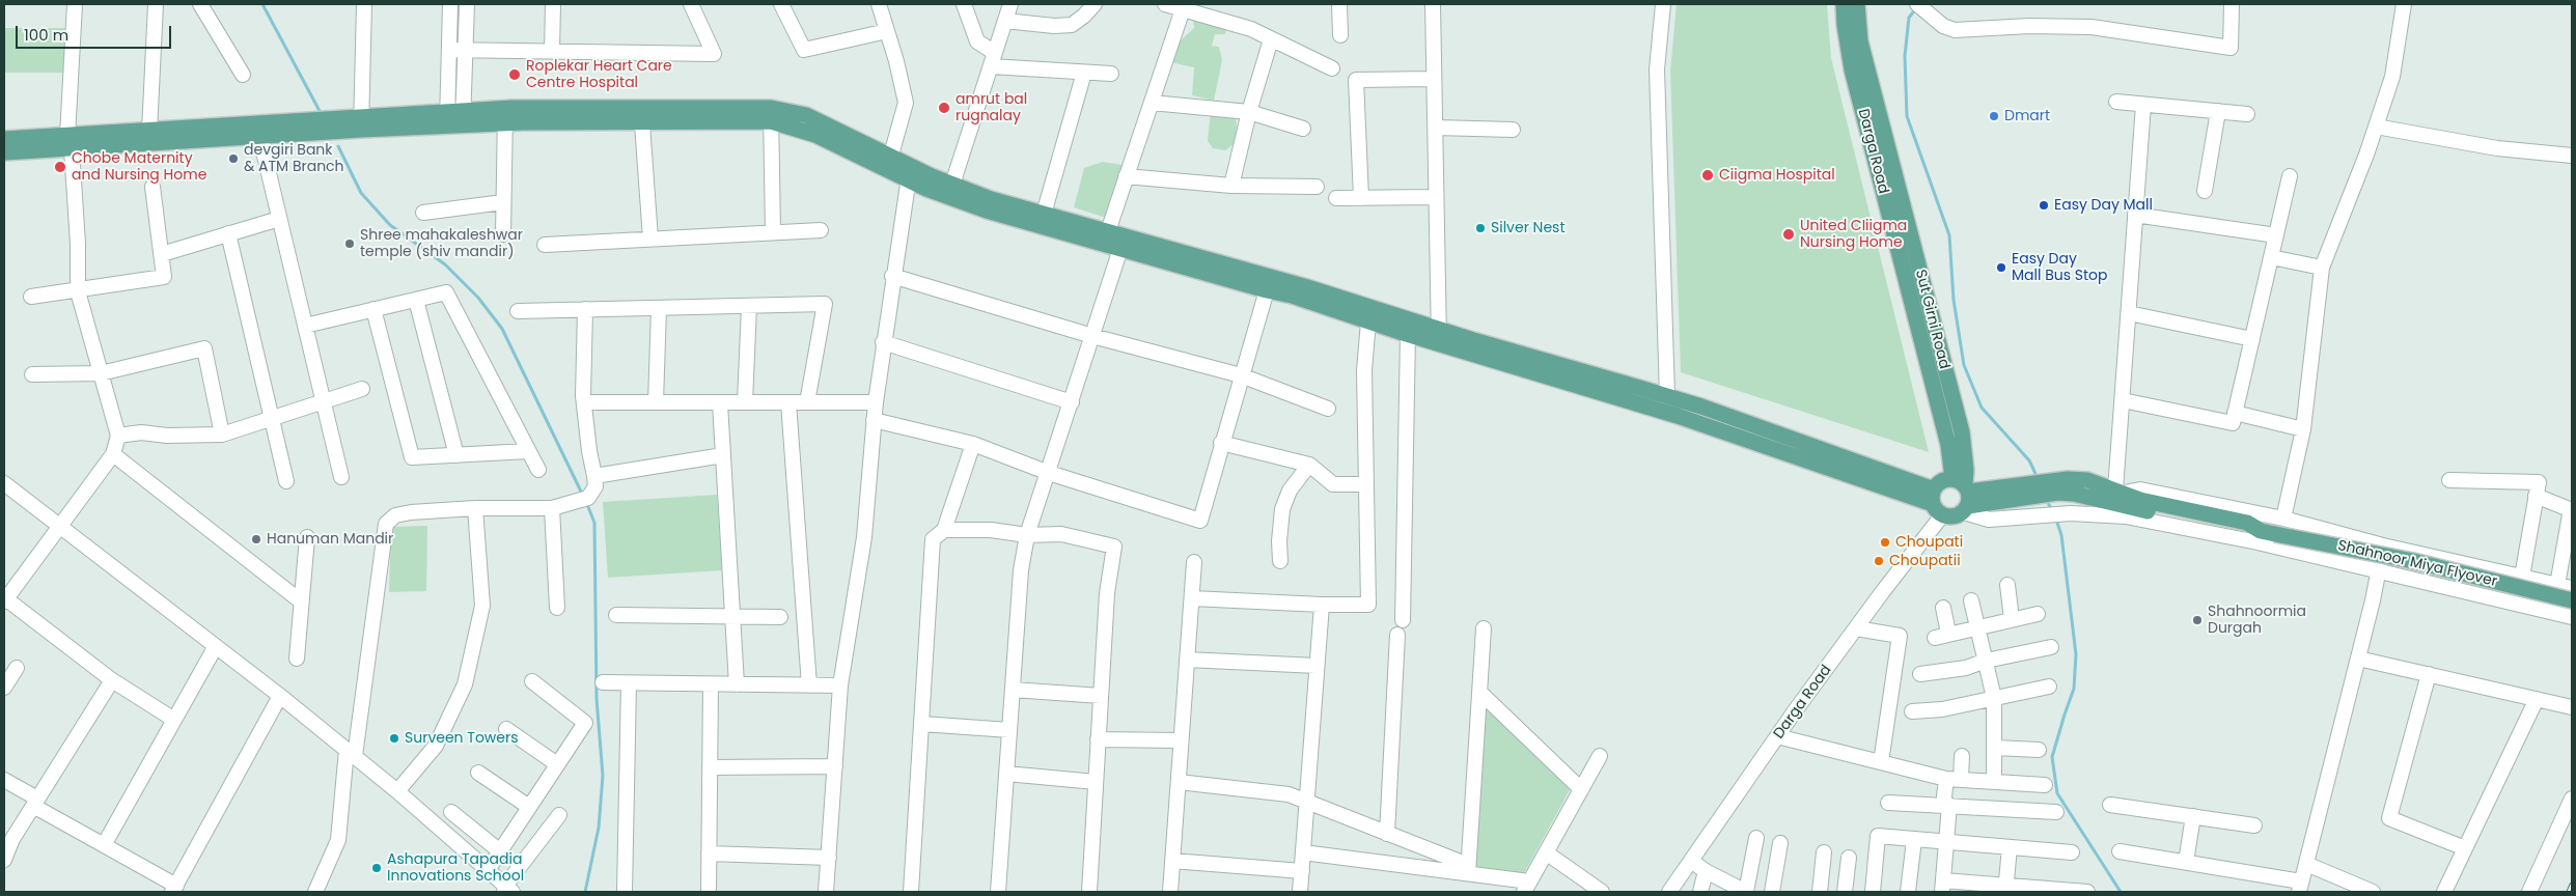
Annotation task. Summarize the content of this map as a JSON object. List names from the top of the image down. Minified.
{"streets":{"main road":["Darga Road","Sut Girni Road","Shahnoor Miya Flyover"]},"crossings":[["Darga Road","Sut Girni Road"],["Darga Road","Shahnoor Miya Flyover"],["Sut Girni Road","Shahnoor Miya Flyover"]],"places":["Roplekar Heart Care Centre Hospital","amrut bal rugnalay","Dmart","devgiri Bank & ATM Branch","Chobe Maternity and Nursing Home","Ciigma Hospital","Easy Day Mall","Silver Nest","United CIiigma Nursing Home","Shree mahakaleshwar temple (shiv mandir)","Easy Day Mall Bus Stop","Hanuman Mandir","Choupati","Choupatii","Shahnoormia Durgah","Surveen Towers","Ashapura Tapadia Innovations School"],"scale_bar":"100 m"}
